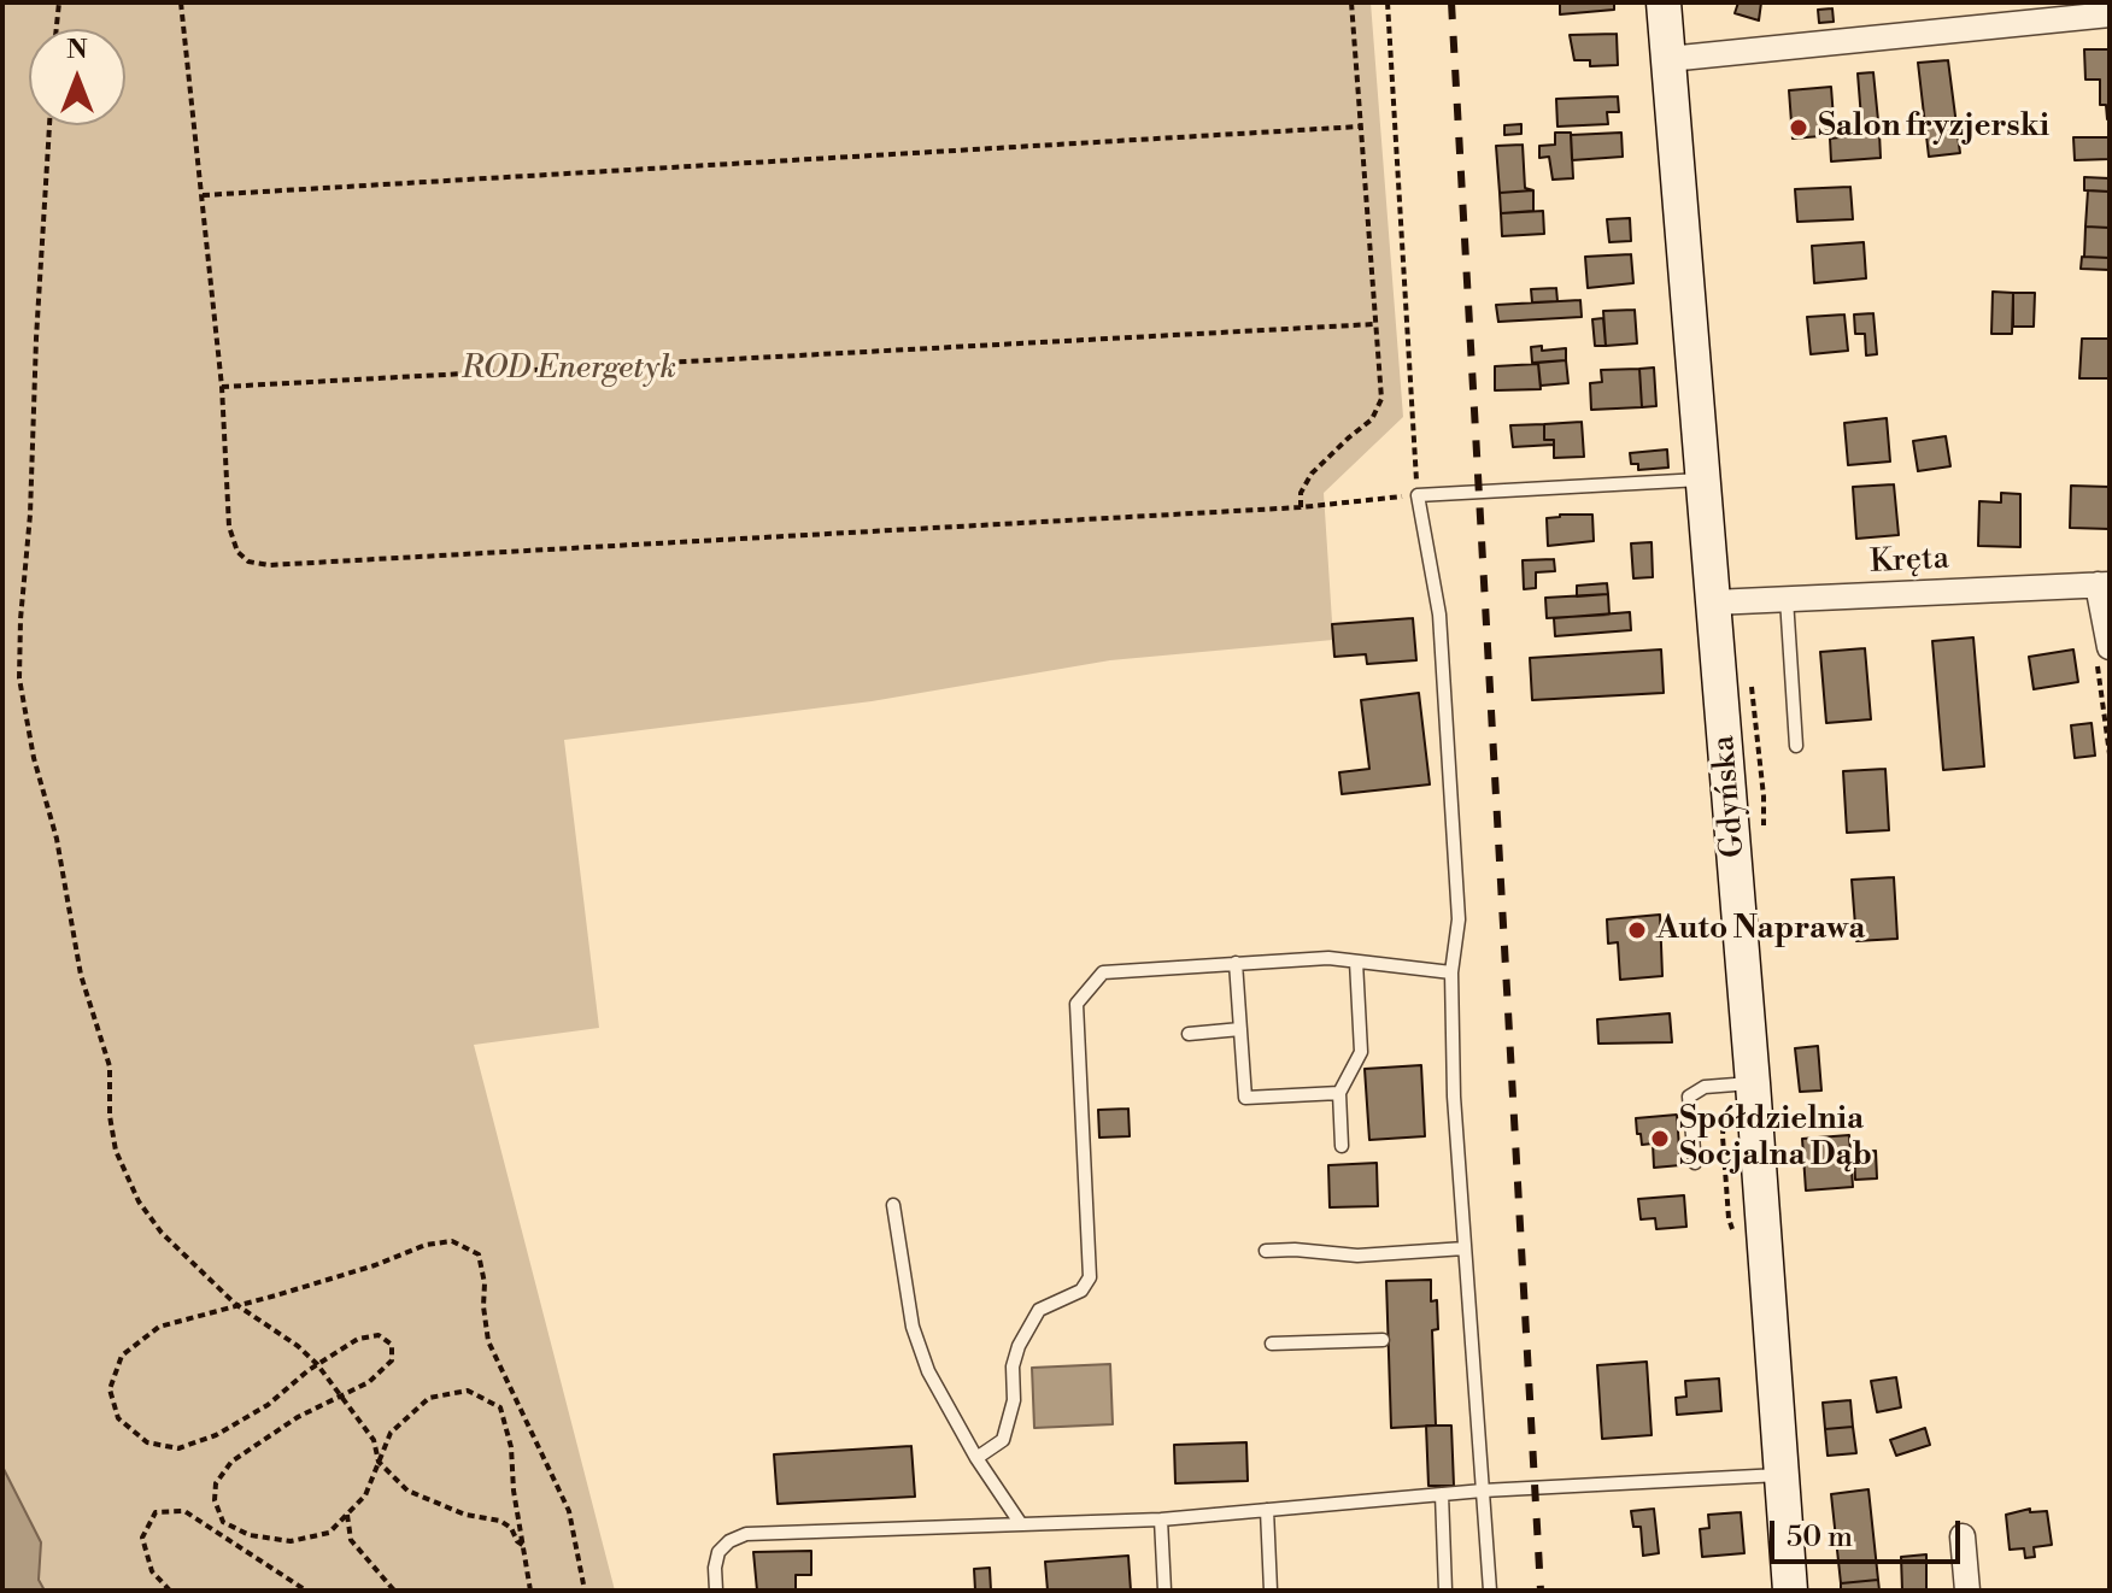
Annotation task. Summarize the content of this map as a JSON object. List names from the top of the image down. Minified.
{"streets":{"main road":["Gdyńska"],"street":["Kręta"]},"crossings":[["Kręta","Gdyńska"]],"parks":["ROD Energetyk"],"places":["Salon fryzjerski","Auto Naprawa","Spółdzielnia Socjalna Dąb"],"scale_bar":"50 m","north":"top"}
